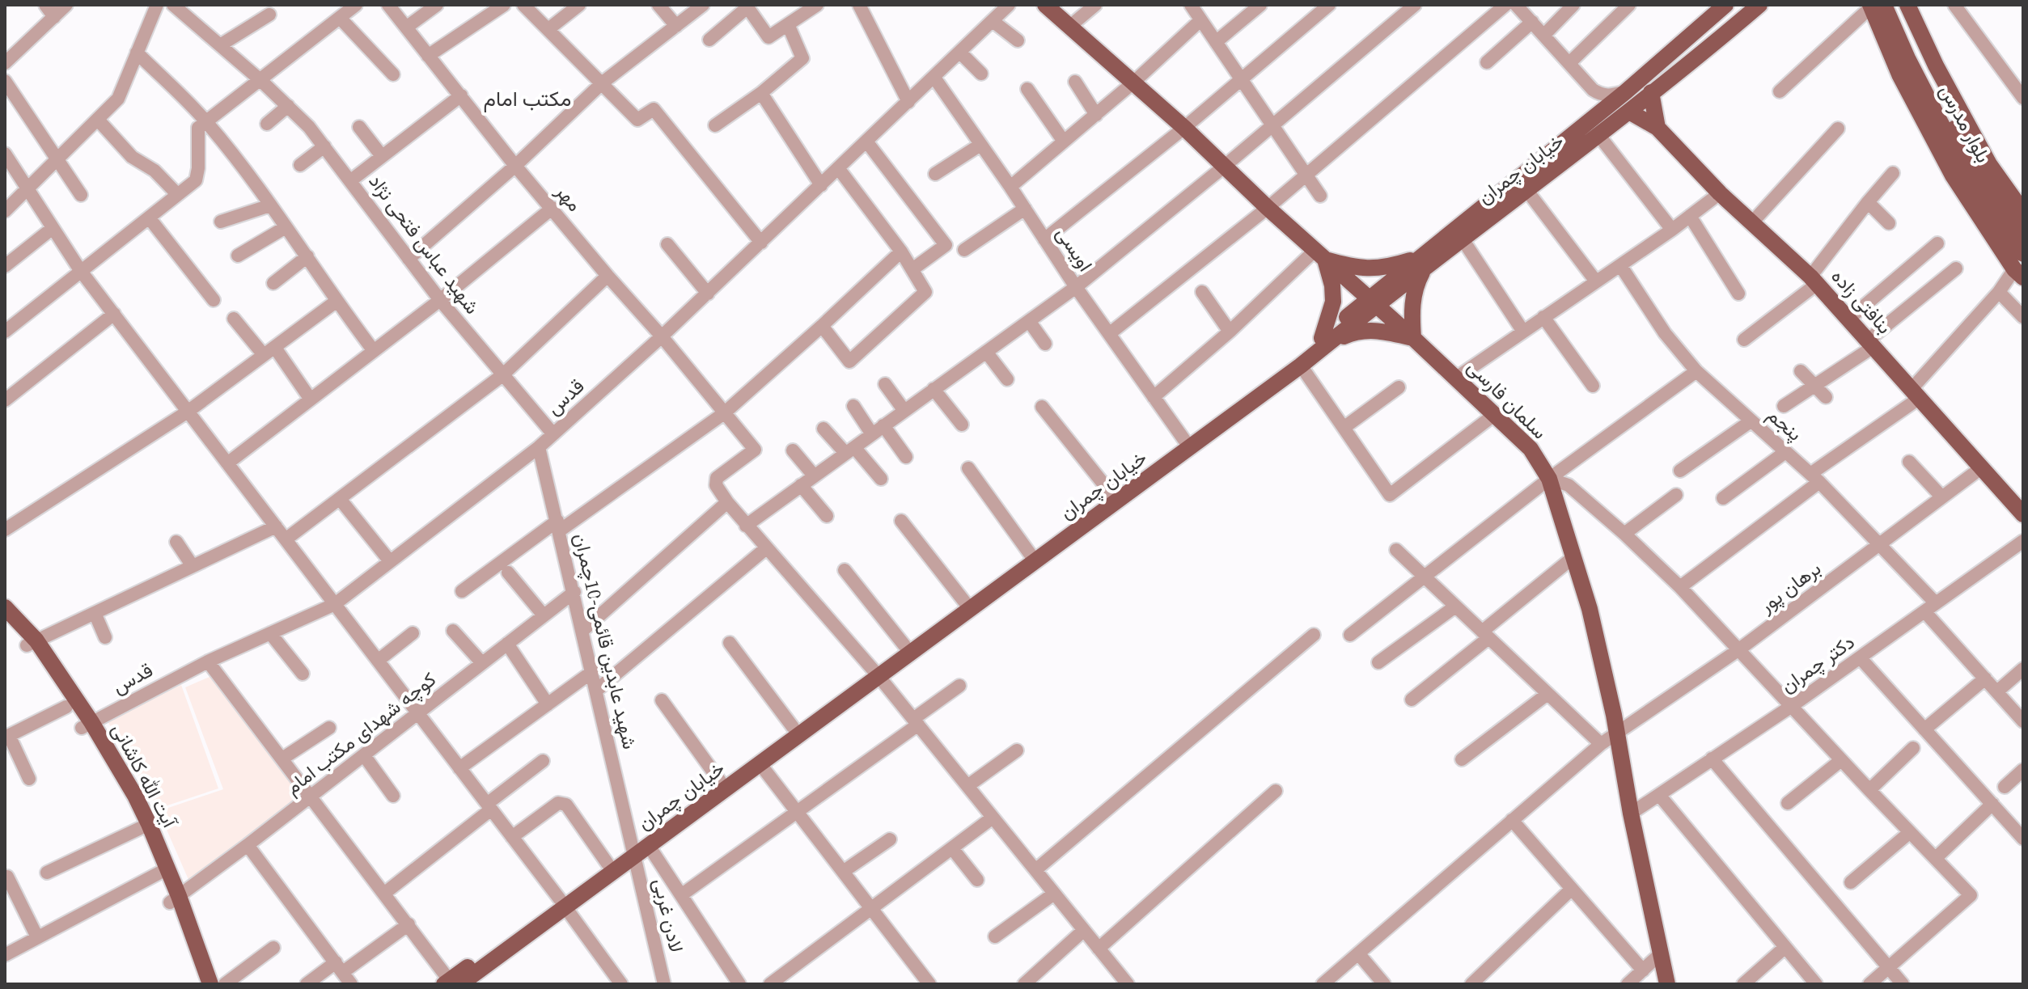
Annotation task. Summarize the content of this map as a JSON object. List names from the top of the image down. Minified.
{"streets":{"main road":["بلوار مدرس","خیابان چمران","بنافتی زاده","سلمان فارسی","آیت الله کاشانی"],"street":["مهر","شهید عباس فتحی نژاد","اویسی","قدس","پنجم","برهان پور","شهید عابدین قائمی-10چمران","دکتر چمران","کوچه شهدای مکتب امام","لادن غربی"]},"crossings":[["خیابان چمران","اویسی"],["خیابان چمران","بنافتی زاده"],["خیابان چمران","سلمان فارسی"],["خیابان چمران","شهید عابدین قائمی-10چمران"],["خیابان چمران","لادن غربی"],["مهر","قدس"],["شهید عباس فتحی نژاد","قدس"],["اویسی","قدس"],["بنافتی زاده","برهان پور"],["قدس","شهید عابدین قائمی-10چمران"],["قدس","آیت الله کاشانی"],["سلمان فارسی","برهان پور"],["سلمان فارسی","دکتر چمران"],["پنجم","برهان پور"],["پنجم","دکتر چمران"],["شهید عابدین قائمی-10چمران","کوچه شهدای مکتب امام"],["شهید عابدین قائمی-10چمران","لادن غربی"],["کوچه شهدای مکتب امام","آیت الله کاشانی"]],"districts":["مکتب امام"]}
